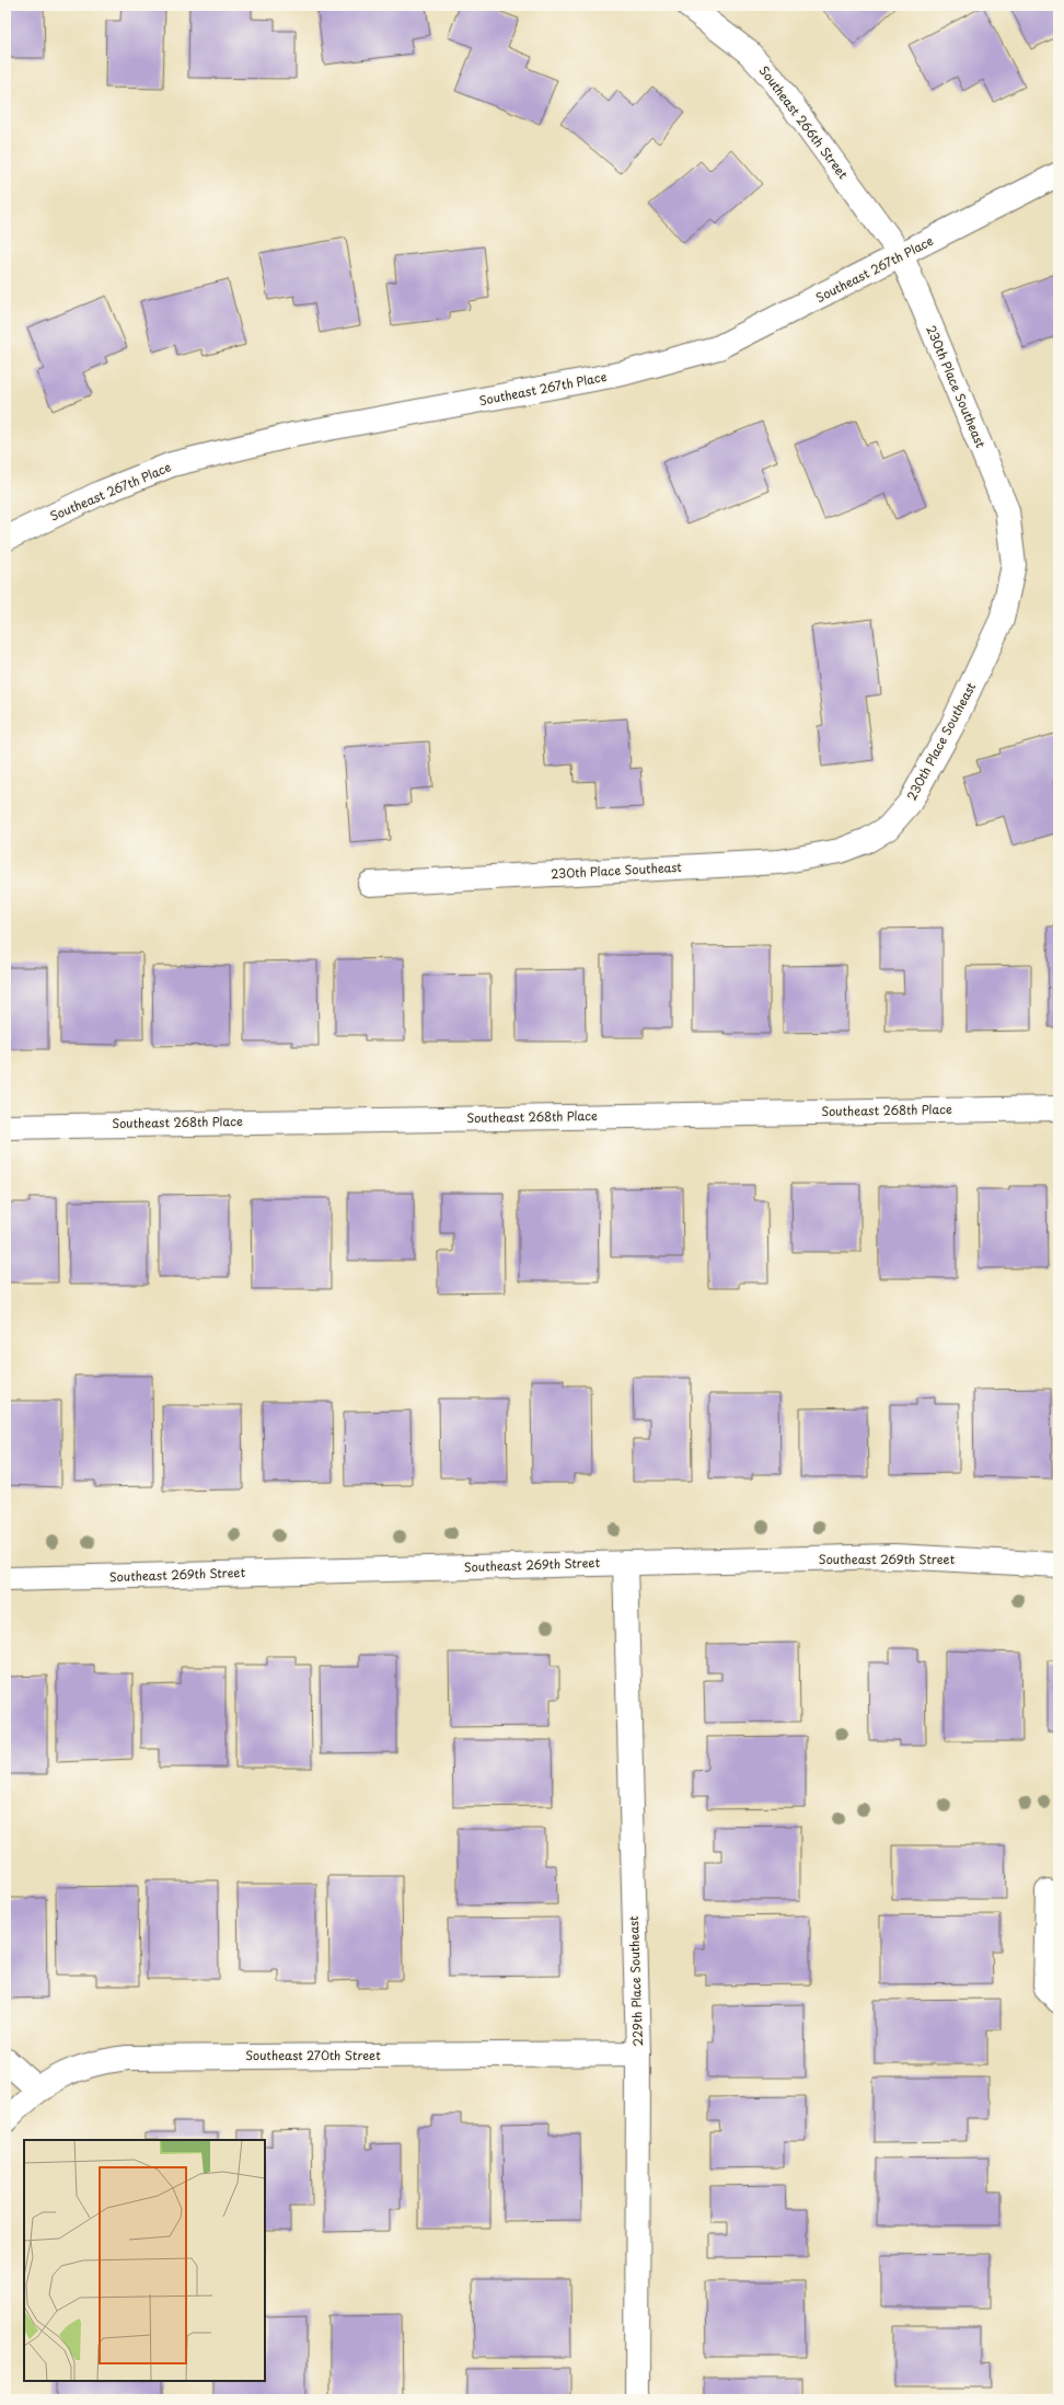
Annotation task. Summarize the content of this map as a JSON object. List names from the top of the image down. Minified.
{"streets":{"street":["Southeast 266th Street","Southeast 267th Place","230th Place Southeast","Southeast 268th Place","Southeast 269th Street","229th Place Southeast","Southeast 270th Street"]},"crossings":[["Southeast 266th Street","Southeast 267th Place"],["Southeast 266th Street","230th Place Southeast"],["Southeast 267th Place","230th Place Southeast"],["Southeast 269th Street","229th Place Southeast"],["229th Place Southeast","Southeast 270th Street"]]}
